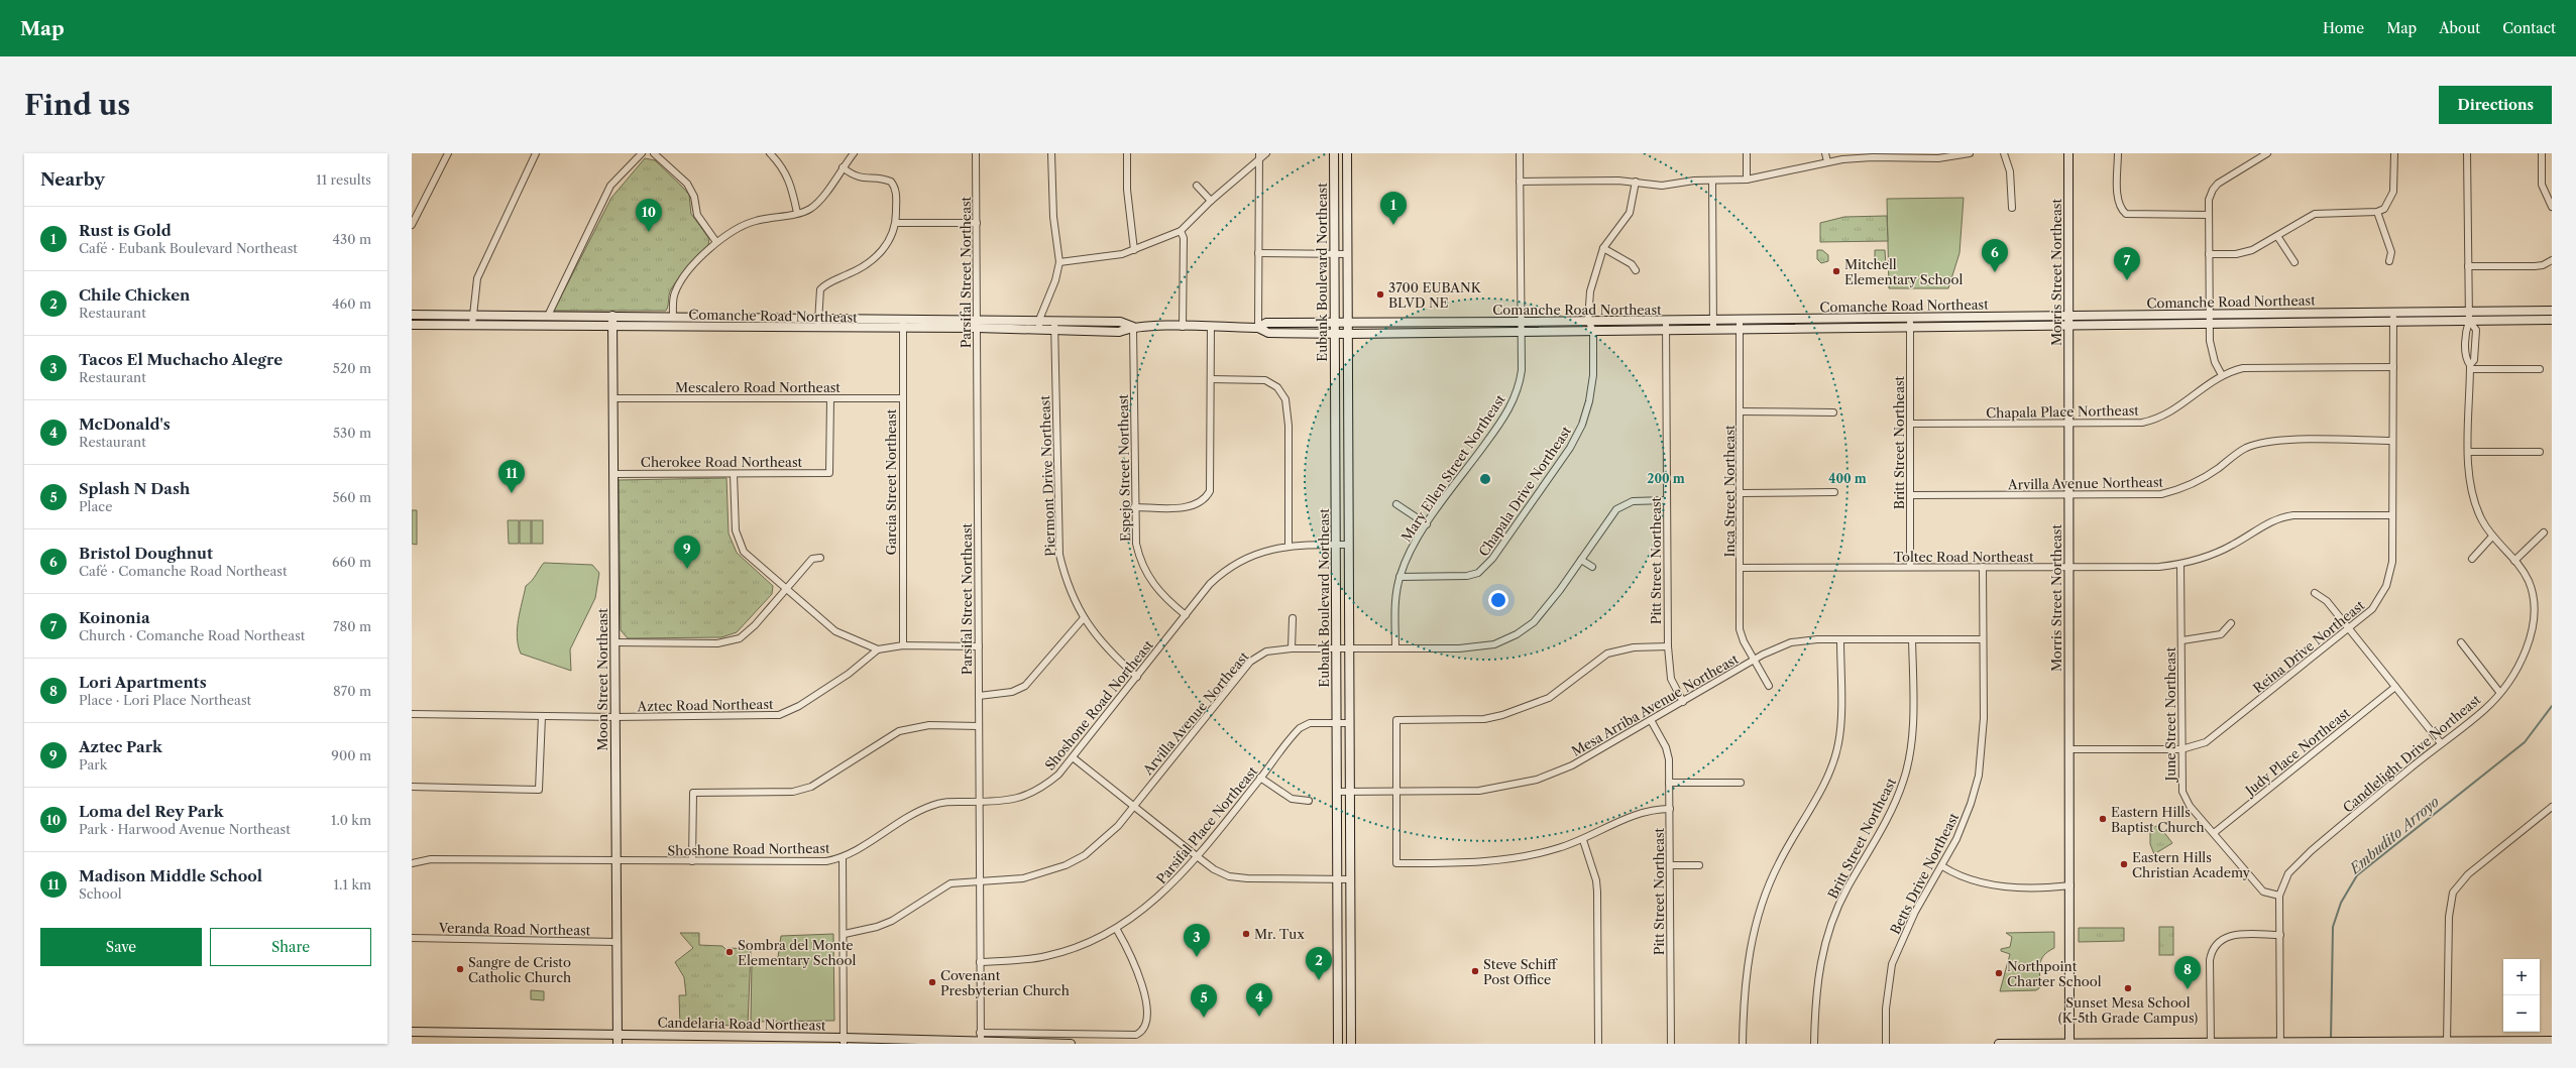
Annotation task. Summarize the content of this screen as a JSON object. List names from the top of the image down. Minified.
{"streets":{"street":["Parsifal Street Northeast","Eubank Boulevard Northeast","Morris Street Northeast","Comanche Road Northeast","Mescalero Road Northeast","Chapala Place Northeast","Britt Street Northeast","Cherokee Road Northeast","Espejo Street Northeast","Mary Ellen Street Northeast","Piermont Drive Northeast","Garcia Street Northeast","Arvilla Avenue Northeast","Chapala Drive Northeast","Inca Street Northeast","Toltec Road Northeast","Pitt Street Northeast","Reina Drive Northeast","Moon Street Northeast","Aztec Road Northeast","Shoshone Road Northeast","Mesa Arriba Avenue Northeast","June Street Northeast","Judy Place Northeast","Candlelight Drive Northeast","Parsifal Place Northeast","Betts Drive Northeast","Veranda Road Northeast","Candelaria Road Northeast"]},"crossings":[["Parsifal Street Northeast","Comanche Road Northeast"],["Parsifal Street Northeast","Arvilla Avenue Northeast"],["Parsifal Street Northeast","Shoshone Road Northeast"],["Parsifal Street Northeast","Parsifal Place Northeast"],["Parsifal Street Northeast","Candelaria Road Northeast"],["Eubank Boulevard Northeast","Comanche Road Northeast"],["Eubank Boulevard Northeast","Arvilla Avenue Northeast"],["Eubank Boulevard Northeast","Shoshone Road Northeast"],["Eubank Boulevard Northeast","Mesa Arriba Avenue Northeast"],["Eubank Boulevard Northeast","Parsifal Place Northeast"],["Morris Street Northeast","Comanche Road Northeast"],["Morris Street Northeast","Chapala Place Northeast"],["Morris Street Northeast","Arvilla Avenue Northeast"],["Morris Street Northeast","Toltec Road Northeast"],["Morris Street Northeast","Reina Drive Northeast"],["Comanche Road Northeast","Britt Street Northeast"],["Comanche Road Northeast","Espejo Street Northeast"],["Comanche Road Northeast","Mary Ellen Street Northeast"],["Comanche Road Northeast","Piermont Drive Northeast"],["Comanche Road Northeast","Garcia Street Northeast"],["Comanche Road Northeast","Chapala Drive Northeast"],["Comanche Road Northeast","Inca Street Northeast"],["Comanche Road Northeast","Pitt Street Northeast"],["Comanche Road Northeast","Reina Drive Northeast"],["Comanche Road Northeast","Moon Street Northeast"],["Comanche Road Northeast","Candlelight Drive Northeast"],["Mescalero Road Northeast","Cherokee Road Northeast"],["Mescalero Road Northeast","Garcia Street Northeast"],["Mescalero Road Northeast","Moon Street Northeast"],["Chapala Place Northeast","Britt Street Northeast"],["Chapala Place Northeast","Reina Drive Northeast"],["Britt Street Northeast","Arvilla Avenue Northeast"],["Britt Street Northeast","Toltec Road Northeast"],["Britt Street Northeast","Mesa Arriba Avenue Northeast"],["Cherokee Road Northeast","Moon Street Northeast"],["Espejo Street Northeast","Shoshone Road Northeast"],["Mary Ellen Street Northeast","Arvilla Avenue Northeast"],["Mary Ellen Street Northeast","Chapala Drive Northeast"],["Piermont Drive Northeast","Shoshone Road Northeast"],["Arvilla Avenue Northeast","Pitt Street Northeast"],["Arvilla Avenue Northeast","Reina Drive Northeast"],["Inca Street Northeast","Toltec Road Northeast"],["Inca Street Northeast","Mesa Arriba Avenue Northeast"],["Toltec Road Northeast","Reina Drive Northeast"],["Toltec Road Northeast","June Street Northeast"],["Toltec Road Northeast","Betts Drive Northeast"],["Pitt Street Northeast","Mesa Arriba Avenue Northeast"],["Reina Drive Northeast","June Street Northeast"],["Moon Street Northeast","Aztec Road Northeast"],["Moon Street Northeast","Shoshone Road Northeast"],["Moon Street Northeast","Veranda Road Northeast"],["Moon Street Northeast","Candelaria Road Northeast"],["Mesa Arriba Avenue Northeast","Betts Drive Northeast"],["June Street Northeast","Judy Place Northeast"],["June Street Northeast","Candlelight Drive Northeast"]],"water":["Embudito Arroyo"],"places":["Mitchell Elementary School","3700 EUBANK BLVD NE","Eastern Hills Baptist Church","Eastern Hills Christian Academy","Mr. Tux","Sombra del Monte Elementary School","Sangre de Cristo Catholic Church","Steve Schiff Post Office","Northpoint Charter School","Covenant Presbyterian Church","Sunset Mesa School (K-5th Grade Campus)"],"page":{"header":"Map","nav":["Home","Map","About","Contact"],"buttons":["Directions",["Save","Share"]],"title":"Find us","heading":["Nearby","11 results"],"pins":["1","10","6","7","11","9","3","2","8","4","5"],"list":[{"mark":"1","name":"Rust is Gold","note":"Café · Eubank Boulevard Northeast","value":"430 m"},{"mark":"2","name":"Chile Chicken","note":"Restaurant","value":"460 m"},{"mark":"3","name":"Tacos El Muchacho Alegre","note":"Restaurant","value":"520 m"},{"mark":"4","name":"McDonald's","note":"Restaurant","value":"530 m"},{"mark":"5","name":"Splash N Dash","note":"Place","value":"560 m"},{"mark":"6","name":"Bristol Doughnut","note":"Café · Comanche Road Northeast","value":"660 m"},{"mark":"7","name":"Koinonia","note":"Church · Comanche Road Northeast","value":"780 m"},{"mark":"8","name":"Lori Apartments","note":"Place · Lori Place Northeast","value":"870 m"},{"mark":"9","name":"Aztec Park","note":"Park","value":"900 m"},{"mark":"10","name":"Loma del Rey Park","note":"Park · Harwood Avenue Northeast","value":"1.0 km"},{"mark":"11","name":"Madison Middle School","note":"School","value":"1.1 km"}],"map_buttons":["+","−"]},"rings":["200 m","400 m"]}
